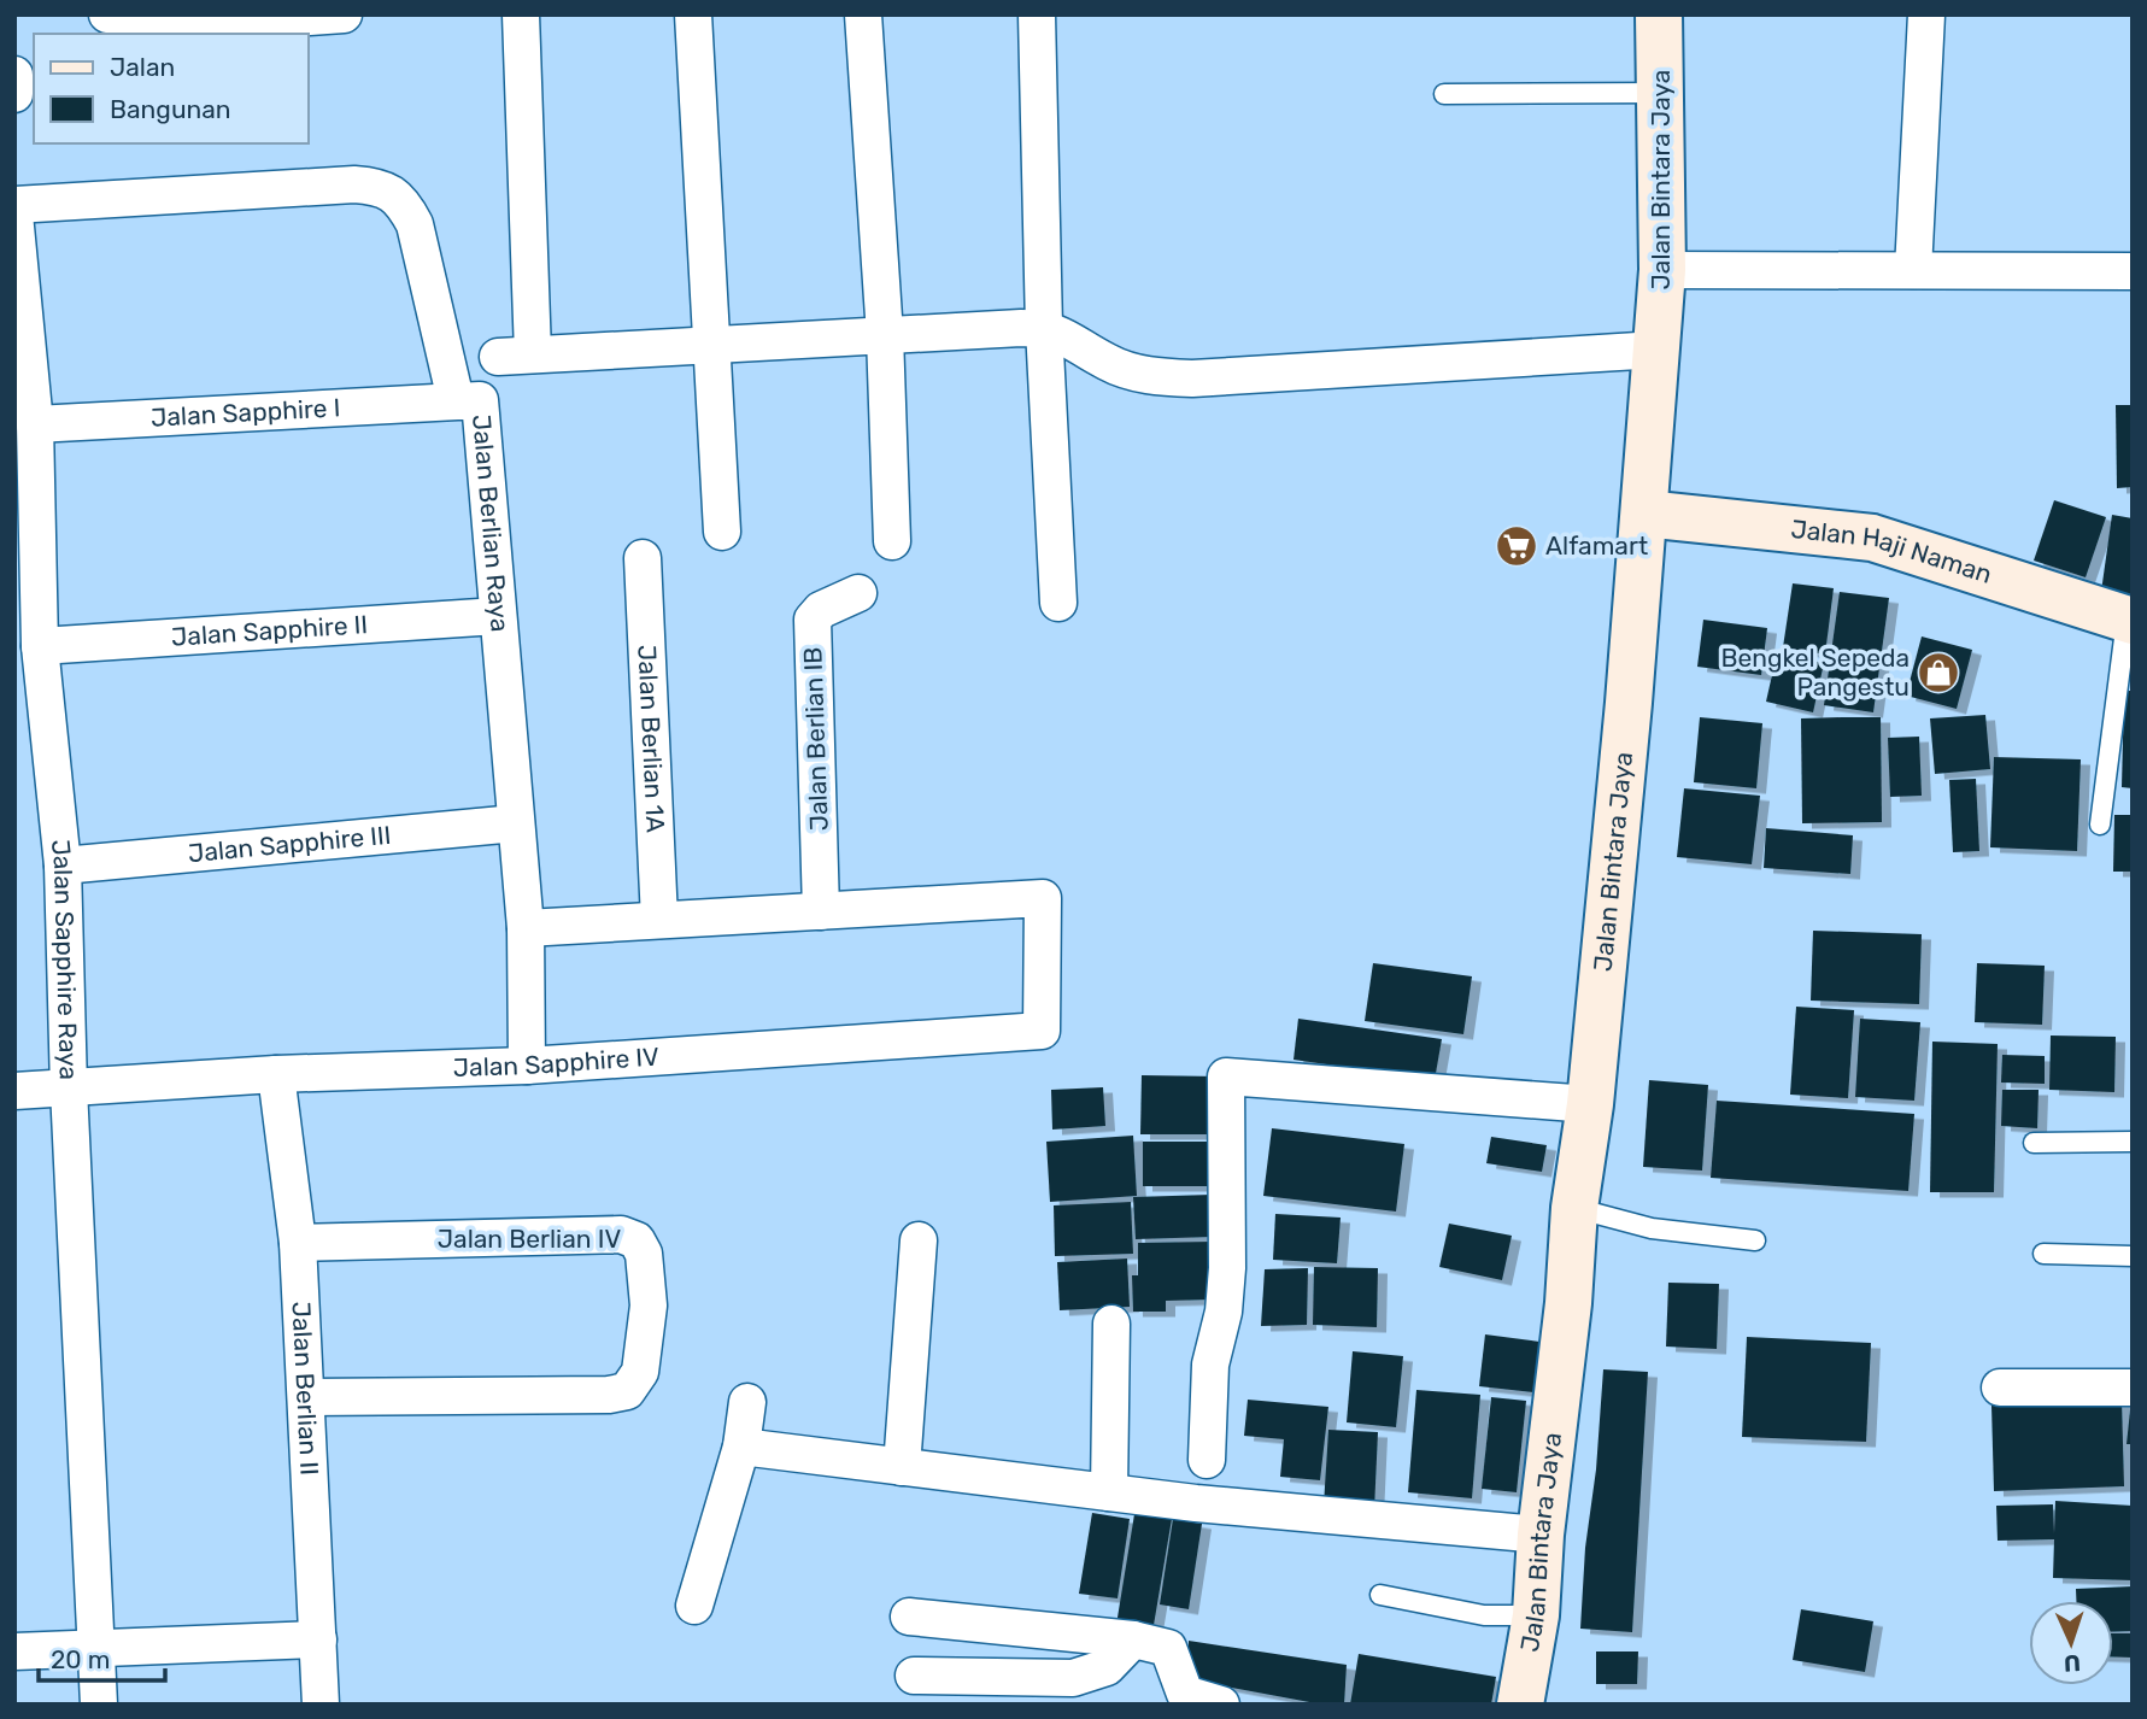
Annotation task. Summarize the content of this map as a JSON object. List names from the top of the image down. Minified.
{"streets":{"street":["Jalan Bintara Jaya","Jalan Sapphire I","Jalan Berlian Raya","Jalan Haji Naman","Jalan Sapphire II","Jalan Berlian 1A","Jalan Berlian IB","Jalan Sapphire III","Jalan Sapphire Raya","Jalan Sapphire IV","Jalan Berlian IV","Jalan Berlian II"]},"crossings":[["Jalan Bintara Jaya","Jalan Haji Naman"],["Jalan Sapphire I","Jalan Berlian Raya"],["Jalan Sapphire I","Jalan Sapphire Raya"],["Jalan Berlian Raya","Jalan Sapphire II"],["Jalan Berlian Raya","Jalan Sapphire III"],["Jalan Berlian Raya","Jalan Sapphire IV"],["Jalan Sapphire II","Jalan Sapphire Raya"],["Jalan Berlian IB","Jalan Sapphire IV"],["Jalan Sapphire III","Jalan Sapphire Raya"],["Jalan Sapphire Raya","Jalan Sapphire IV"],["Jalan Sapphire IV","Jalan Berlian II"],["Jalan Berlian IV","Jalan Berlian II"]],"places":{"supermarket":["Alfamart"],"shop":["Bengkel Sepeda Pangestu"]},"legend":["Jalan","Bangunan"],"scale_bar":"20 m","north":"bottom"}
